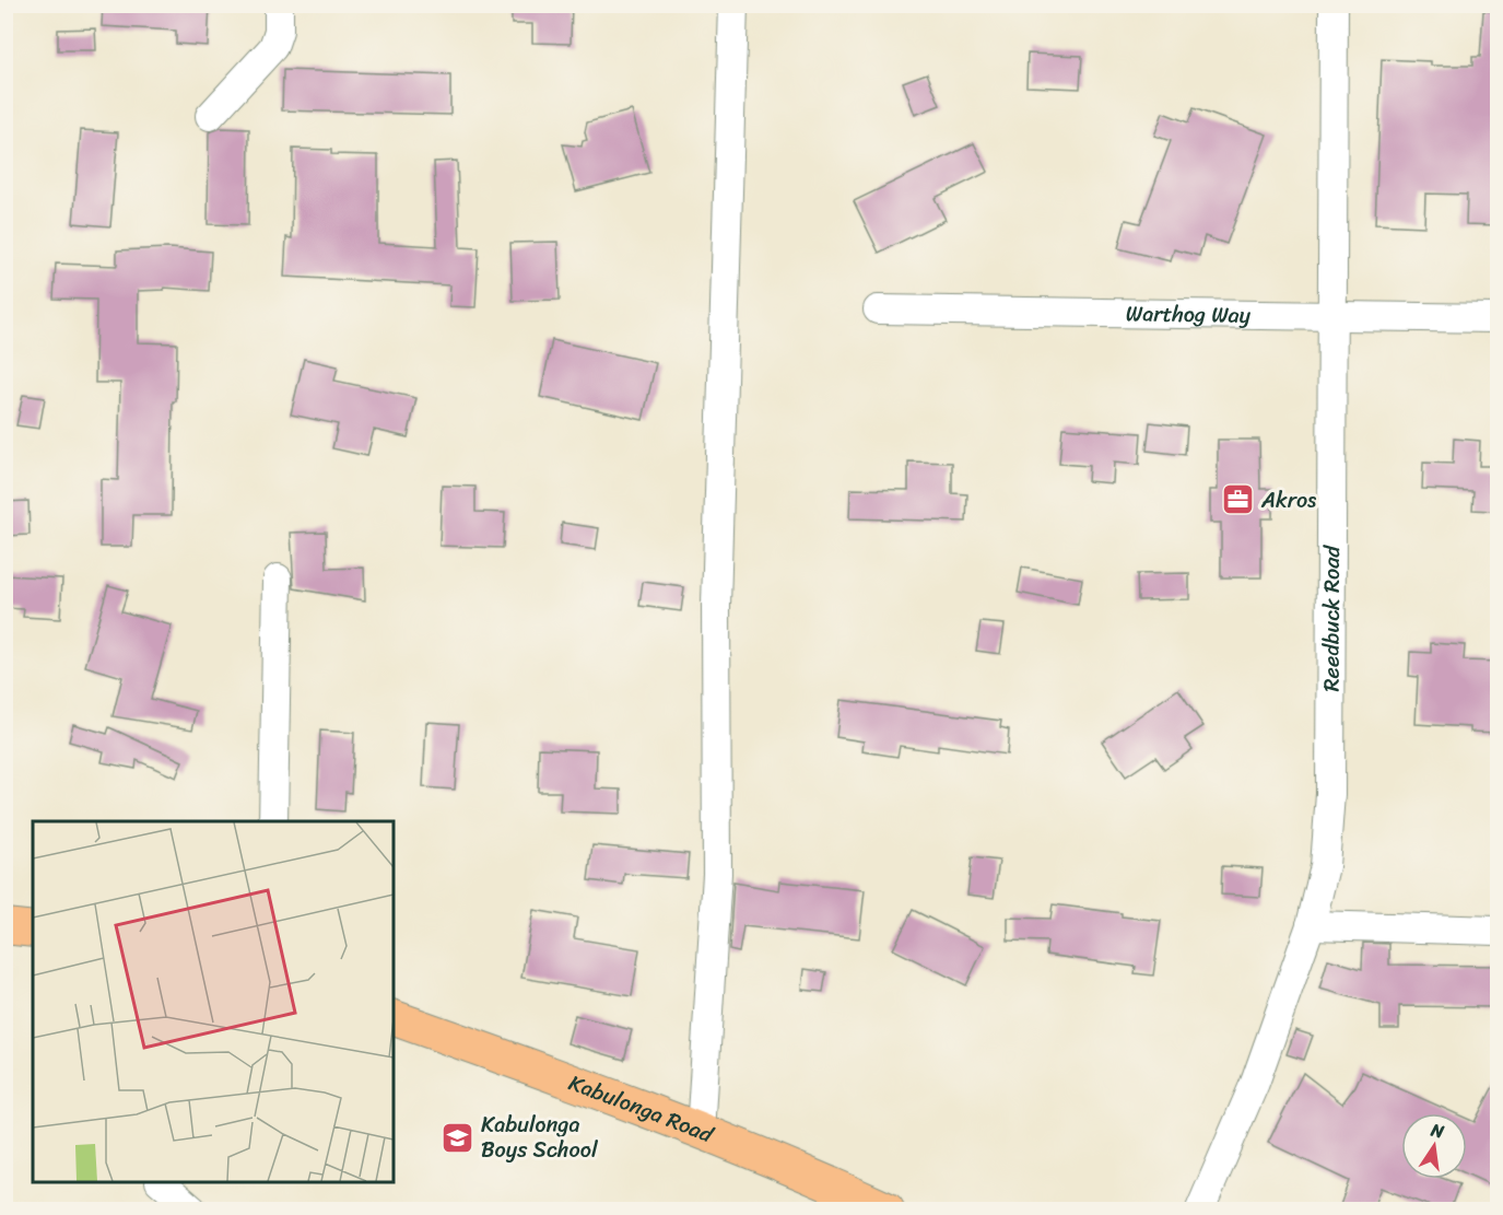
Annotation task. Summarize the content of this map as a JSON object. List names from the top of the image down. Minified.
{"streets":{"main road":["Kabulonga Road"],"street":["Warthog Way","Reedbuck Road"]},"crossings":[["Warthog Way","Reedbuck Road"]],"places":{"office":["Akros"],"school or university":["Kabulonga Boys School"]},"north":"top"}
